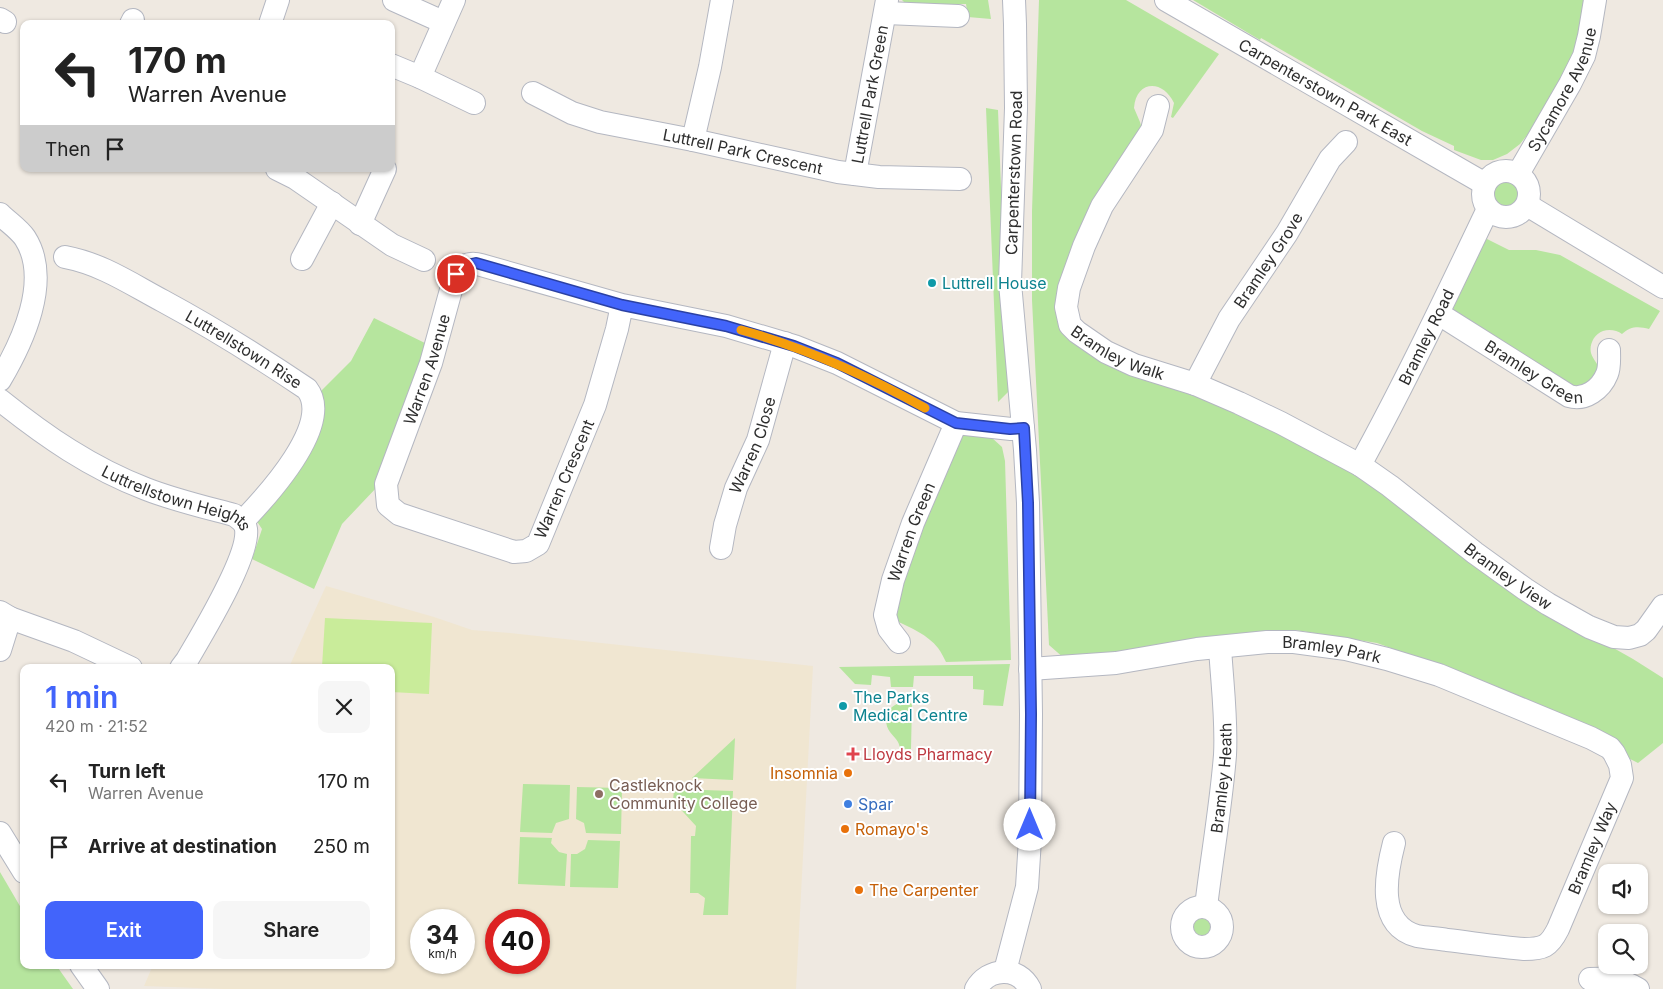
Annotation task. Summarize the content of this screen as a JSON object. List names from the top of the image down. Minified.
{"streets":{"street":["Sycamore Avenue","Carpenterstown Park East","Luttrell Park Green","Luttrell Park Crescent","Carpenterstown Road","Bramley Grove","Bramley Road","Luttrellstown Rise","Bramley Walk","Bramley Green","Warren Avenue","Warren Close","Warren Crescent","Luttrellstown Heights","Warren Green","Bramley View","Bramley Park","Bramley Heath","Bramley Way"]},"crossings":[["Sycamore Avenue","Carpenterstown Park East"],["Sycamore Avenue","Bramley Road"],["Carpenterstown Park East","Bramley Road"],["Luttrell Park Green","Luttrell Park Crescent"],["Carpenterstown Road","Warren Avenue"],["Carpenterstown Road","Bramley Park"],["Bramley Grove","Bramley Walk"],["Bramley Road","Bramley Walk"],["Bramley Road","Bramley Green"],["Bramley Road","Bramley View"],["Luttrellstown Rise","Luttrellstown Heights"],["Bramley Walk","Bramley View"],["Warren Avenue","Warren Close"],["Warren Avenue","Warren Crescent"],["Warren Avenue","Warren Green"],["Bramley Park","Bramley Heath"],["Bramley Park","Bramley Way"]],"places":{"other":["Luttrell House","The Parks Medical Centre","Insomnia","Castleknock Community College","Spar","Romayo's","The Carpenter"],"health":["Lloyds Pharmacy"]},"page":{"turn":["170 m","Warren Avenue"],"then":"Then","heading":["1 min","420 m · 21:52"],"list":[{"name":"Turn left","note":"Warren Avenue","value":"170 m"},{"name":"Arrive at destination","value":"250 m"}],"buttons":["Exit","Share"],"speed":"34 km/h","limit":"40"}}
